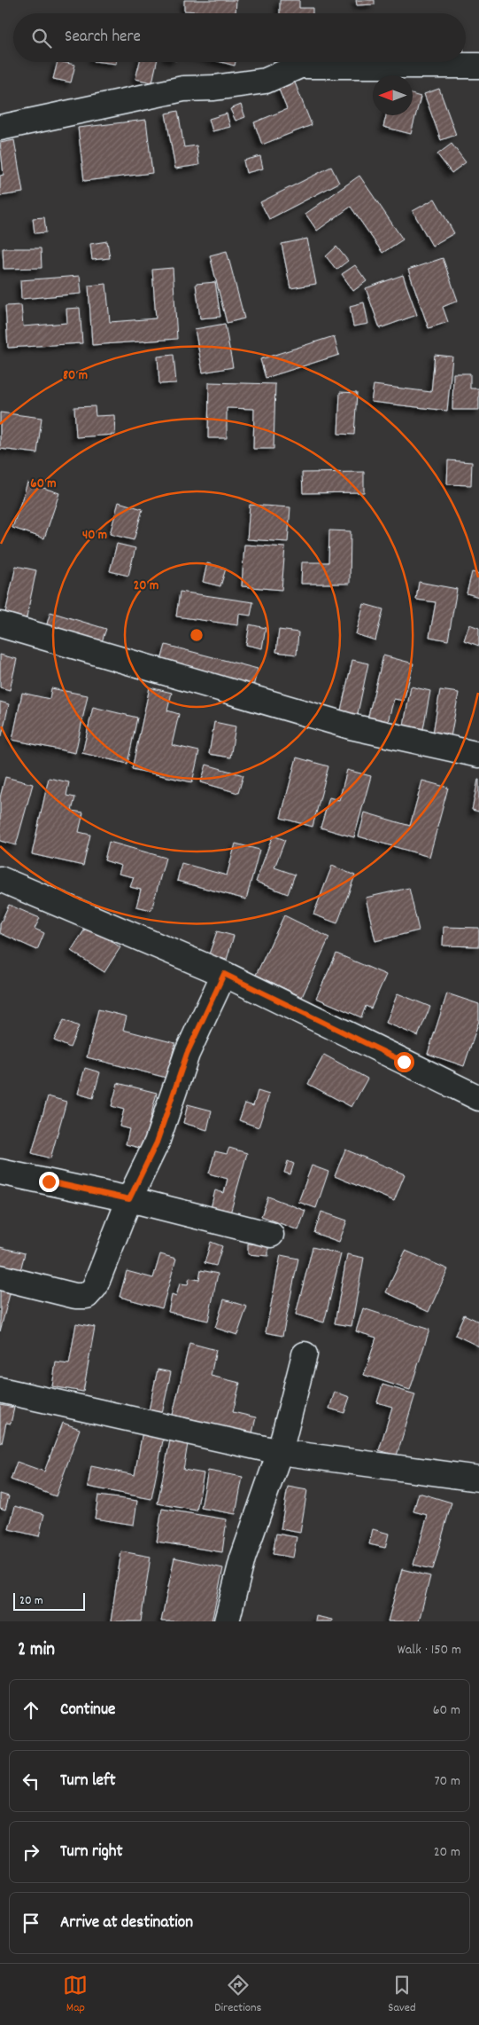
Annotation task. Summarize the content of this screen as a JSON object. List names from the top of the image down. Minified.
{"scale_bar":"20 m","north":"left","page":{"search":"Search here","scale":"20 m","heading":["2 min","Walk · 150 m"],"list":[["Continue","60 m"],["Turn left","70 m"],["Turn right","20 m"],"Arrive at destination"],"nav":["Map","Directions","Saved"]},"rings":["80 m","60 m","40 m","20 m"]}
